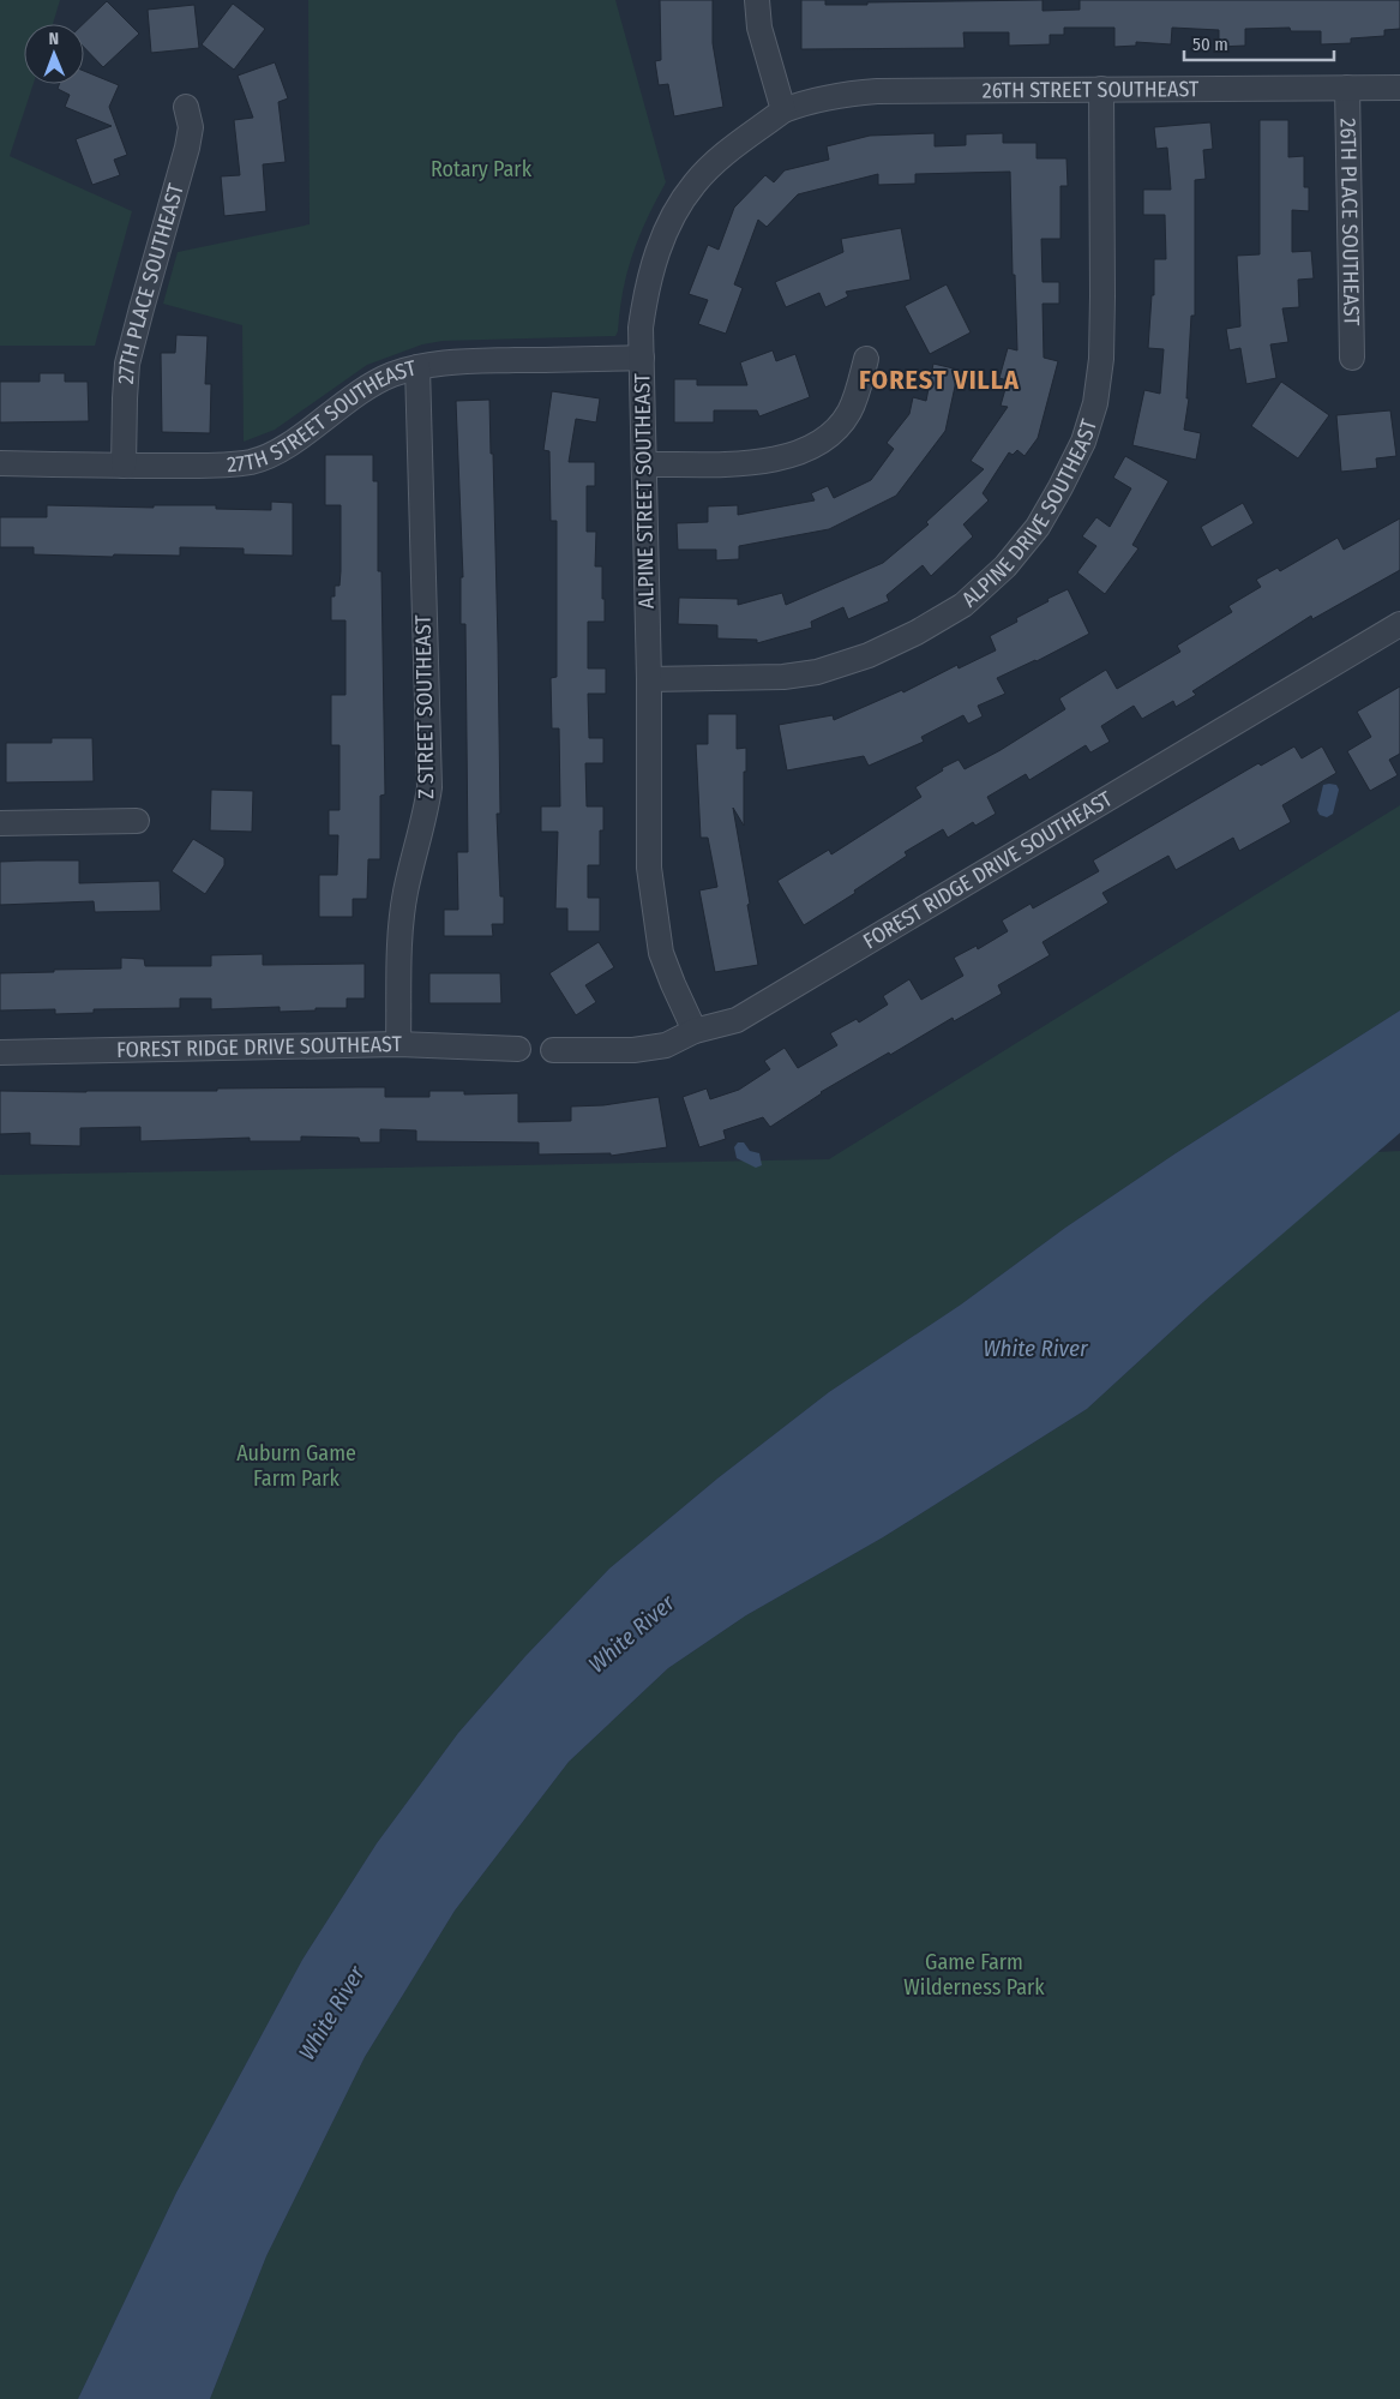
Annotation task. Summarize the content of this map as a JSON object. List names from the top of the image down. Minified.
{"streets":{"street":["26TH STREET SOUTHEAST","26TH PLACE SOUTHEAST","27TH PLACE SOUTHEAST","27TH STREET SOUTHEAST","ALPINE STREET SOUTHEAST","ALPINE DRIVE SOUTHEAST","Z STREET SOUTHEAST","FOREST RIDGE DRIVE SOUTHEAST"]},"crossings":[["26TH STREET SOUTHEAST","26TH PLACE SOUTHEAST"],["26TH STREET SOUTHEAST","ALPINE STREET SOUTHEAST"],["26TH STREET SOUTHEAST","ALPINE DRIVE SOUTHEAST"],["27TH PLACE SOUTHEAST","27TH STREET SOUTHEAST"],["27TH STREET SOUTHEAST","ALPINE STREET SOUTHEAST"],["27TH STREET SOUTHEAST","Z STREET SOUTHEAST"],["ALPINE STREET SOUTHEAST","ALPINE DRIVE SOUTHEAST"],["ALPINE STREET SOUTHEAST","FOREST RIDGE DRIVE SOUTHEAST"],["Z STREET SOUTHEAST","FOREST RIDGE DRIVE SOUTHEAST"]],"districts":["FOREST VILLA"],"water":["White River"],"parks":["Rotary Park","Auburn Game Farm Park","Game Farm Wilderness Park"],"scale_bar":"50 m","north":"top"}
